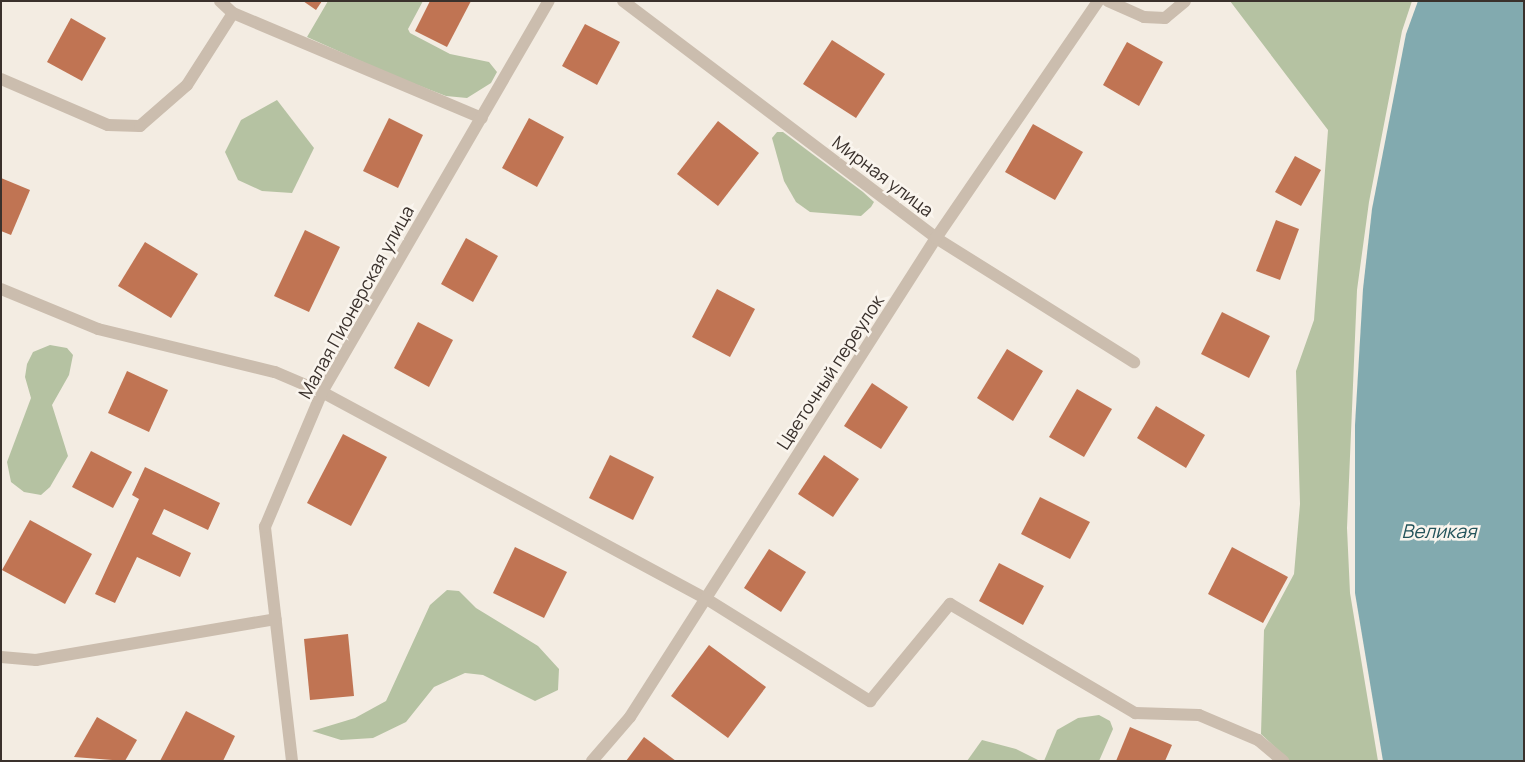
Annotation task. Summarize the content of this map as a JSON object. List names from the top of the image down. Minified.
{"streets":{"street":["Мирная улица","Малая Пионерская улица","Цветочный переулок"]},"crossings":[["Мирная улица","Цветочный переулок"]],"water":["Великая"]}
